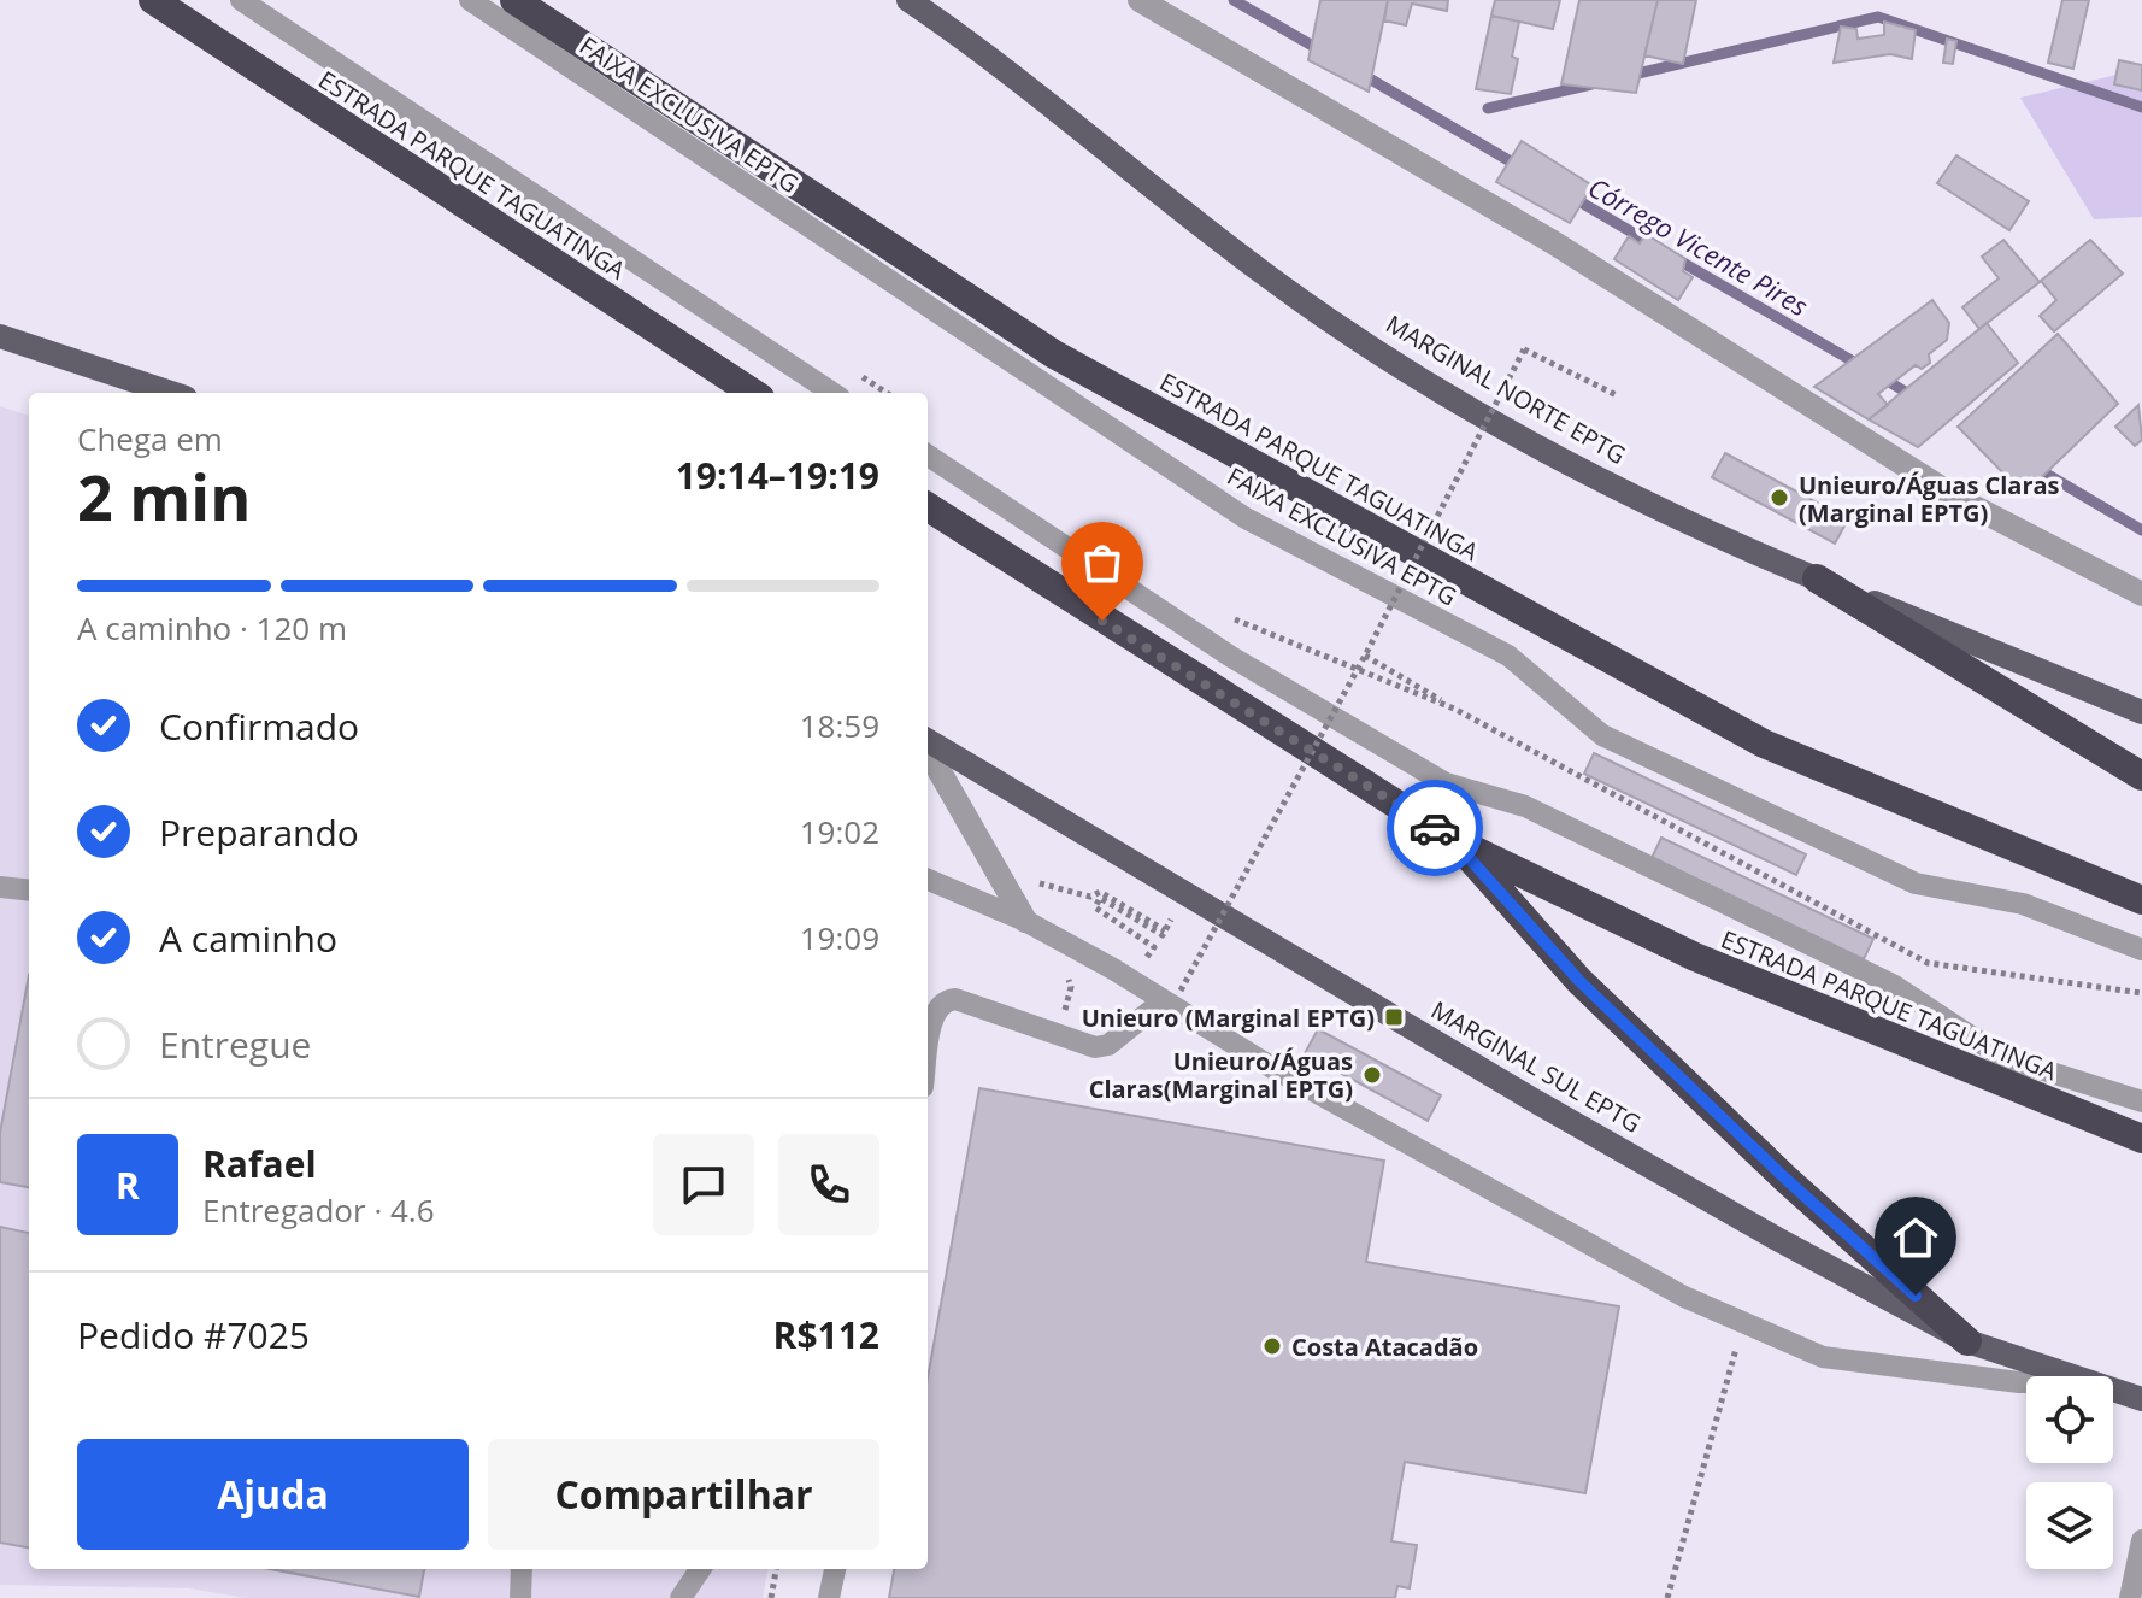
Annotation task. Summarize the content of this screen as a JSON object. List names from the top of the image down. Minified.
{"streets":{"highway":["ESTRADA PARQUE TAGUATINGA"],"main road":["MARGINAL NORTE EPTG","MARGINAL SUL EPTG"],"lane":["FAIXA EXCLUSIVA EPTG"]},"water":["Córrego Vicente Pires"],"places":{"other":["Unieuro/Águas Claras (Marginal EPTG)","Unieuro/Águas Claras(Marginal EPTG)","Costa Atacadão"],"transit":["Unieuro (Marginal EPTG)"]},"page":{"heading":["2 min","Chega em","19:14–19:19"],"panel":["Rafael","Entregador · 4.6","Pedido #7025","R$112"],"bar":"A caminho · 120 m","list":[["Confirmado","18:59"],["Preparando","19:02"],["A caminho","19:09"],"Entregue"],"round":"R","buttons":["Ajuda","Compartilhar"]}}
